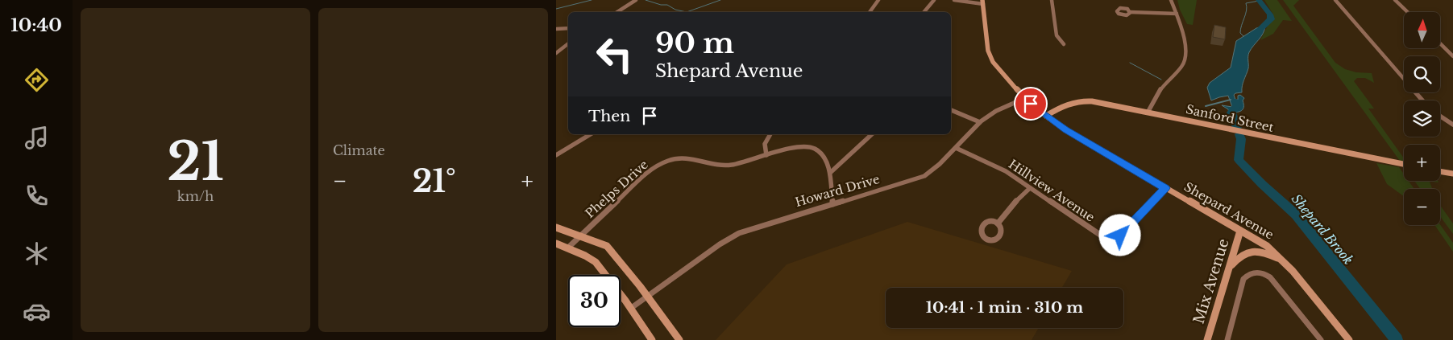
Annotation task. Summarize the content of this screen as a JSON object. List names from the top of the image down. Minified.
{"streets":{"street":["Sanford Street","Phelps Drive","Howard Drive","Hillview Avenue","Shepard Avenue","Mix Avenue"]},"crossings":[["Sanford Street","Shepard Avenue"],["Phelps Drive","Howard Drive"],["Howard Drive","Hillview Avenue"],["Howard Drive","Shepard Avenue"],["Hillview Avenue","Shepard Avenue"],["Shepard Avenue","Mix Avenue"]],"water":["Shepard Brook"],"north":"top","page":{"tabs":"10:40","tile":[["21","km/h"],"Climate"],"map_buttons":["+","−"],"turn":["90 m","Shepard Avenue"],"then":"Then","heat":["−","21°","+"],"limit":"30","trip":"10:41 · 1 min · 310 m"}}
